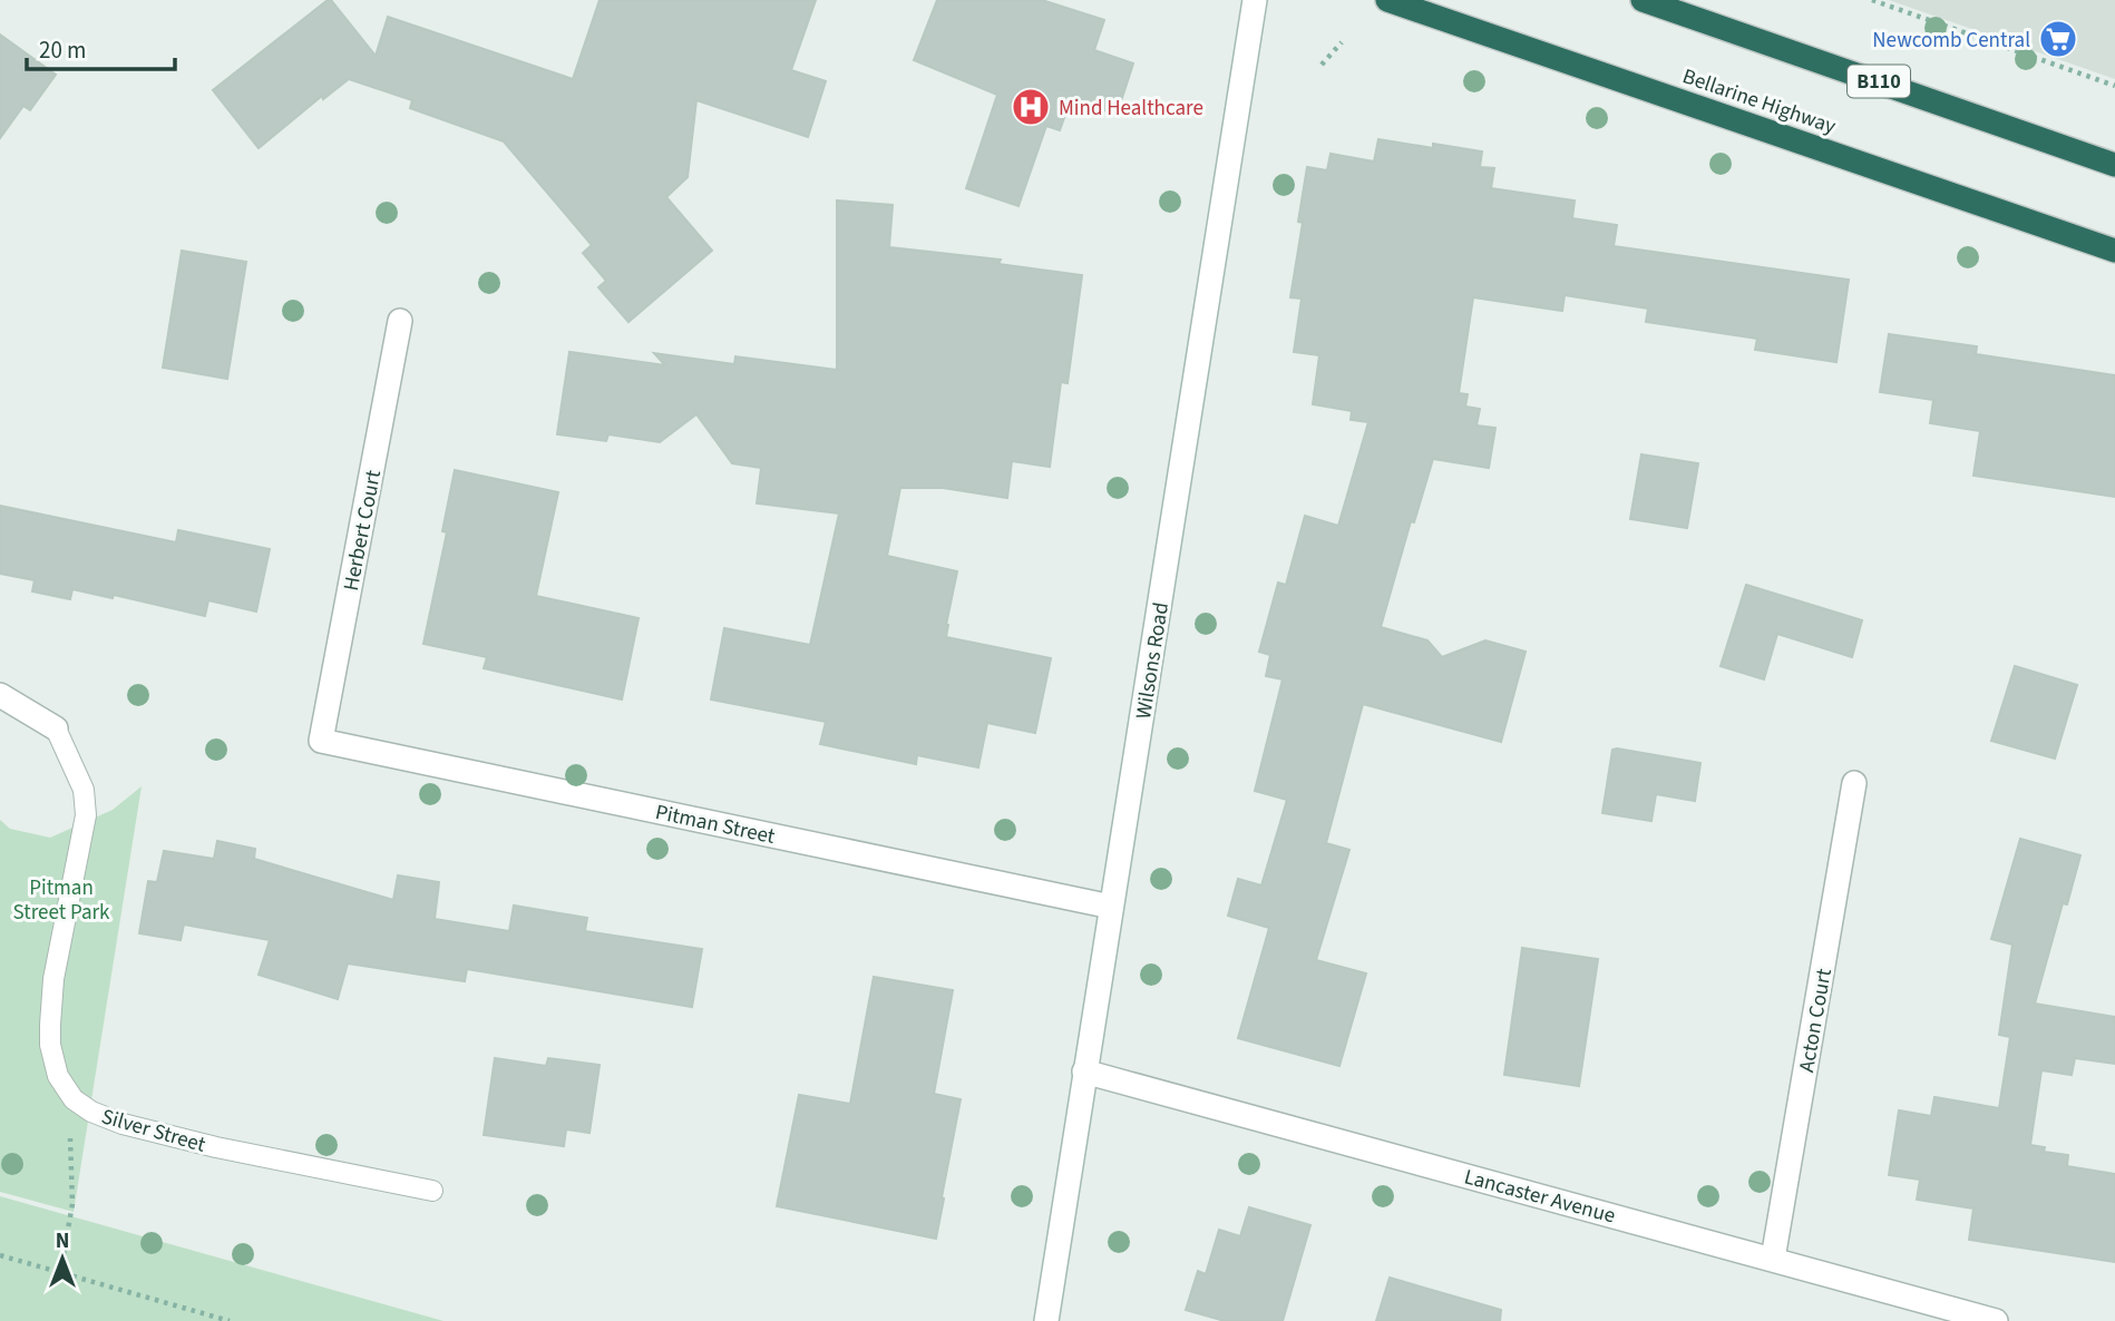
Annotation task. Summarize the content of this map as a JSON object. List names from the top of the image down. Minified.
{"streets":{"highway":["B110","Bellarine Highway"],"street":["Herbert Court","Wilsons Road","Pitman Street","Acton Court","Lancaster Avenue"],"lane":["Silver Street"]},"crossings":[["Herbert Court","Pitman Street"],["Wilsons Road","Pitman Street"],["Wilsons Road","Lancaster Avenue"],["Acton Court","Lancaster Avenue"]],"parks":["Pitman Street Park"],"places":{"supermarket":["Newcomb Central"],"hospital":["Mind Healthcare"]},"scale_bar":"20 m","north":"top"}
